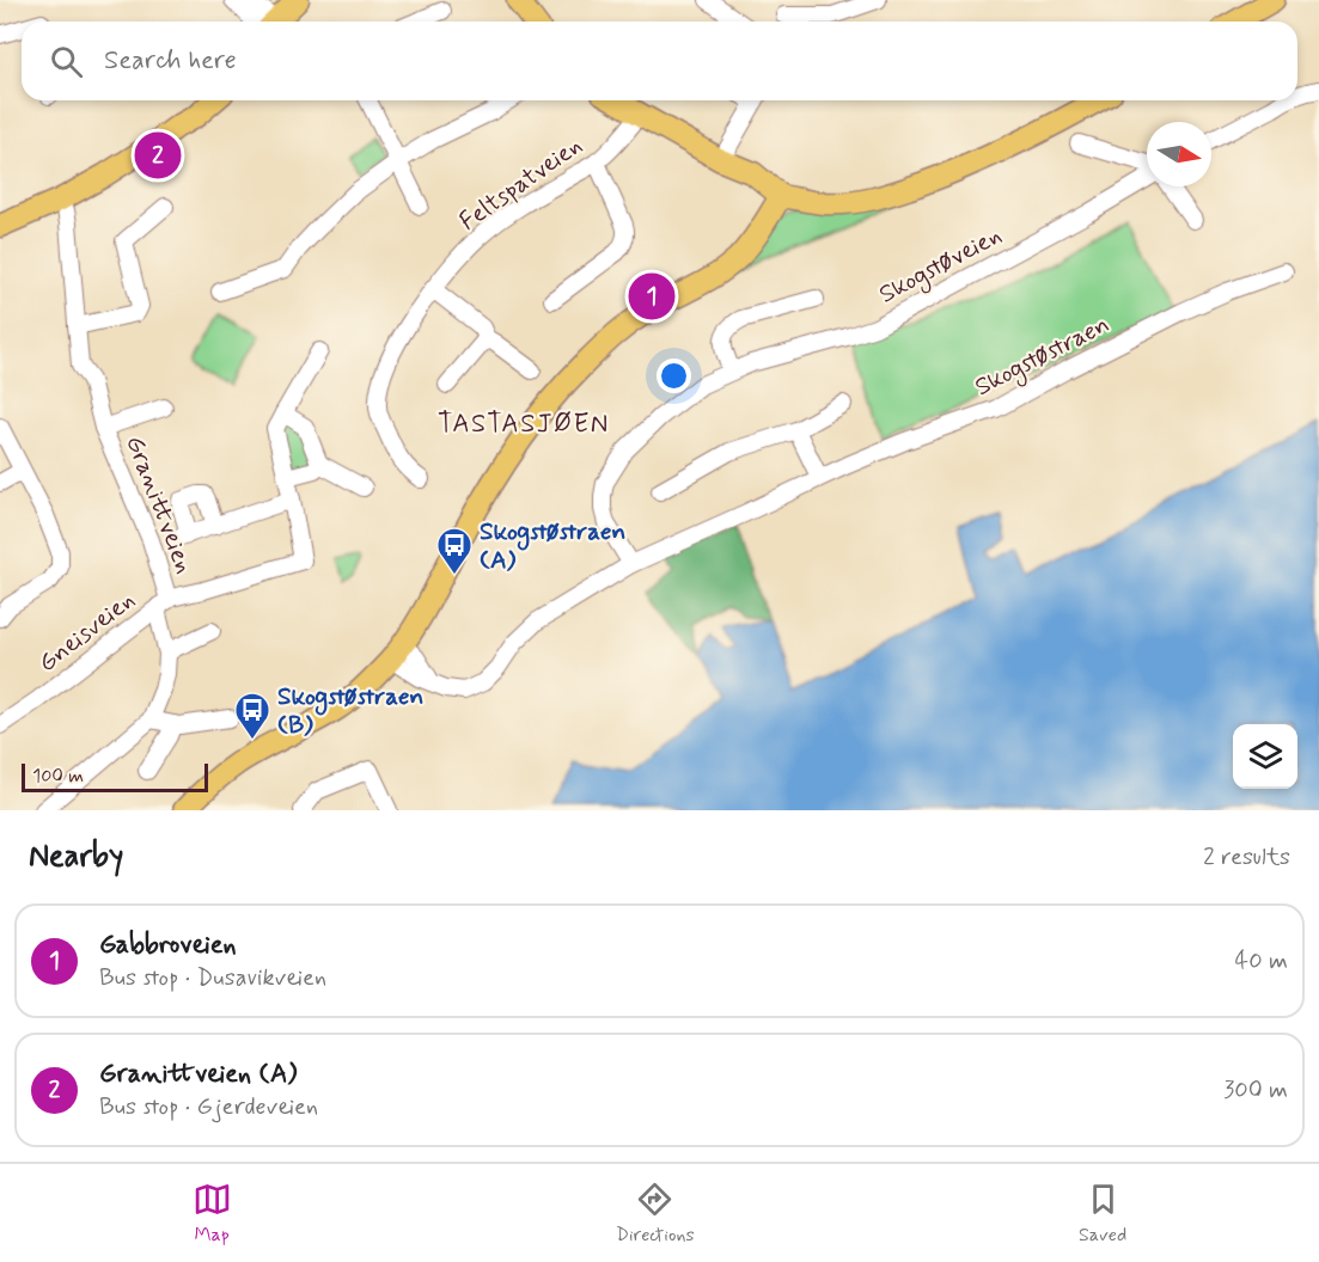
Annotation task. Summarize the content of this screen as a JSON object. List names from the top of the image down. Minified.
{"streets":{"street":["Feltspatveien","Skogstøveien","Skogstøstraen","Granittveien","Gneisveien"]},"crossings":[["Skogstøveien","Skogstøstraen"],["Granittveien","Gneisveien"]],"districts":["TASTASJØEN"],"places":{"bus stop":["Skogstøstraen (A)","Skogstøstraen (B)"]},"scale_bar":"100 m","north":"right","page":{"search":"Search here","pins":["2","1"],"scale":"100 m","heading":["Nearby","2 results"],"list":[{"mark":"1","name":"Gabbroveien","note":"Bus stop · Dusavikveien","value":"40 m"},{"mark":"2","name":"Granittveien (A)","note":"Bus stop · Gjerdeveien","value":"300 m"}],"nav":["Map","Directions","Saved"]}}
